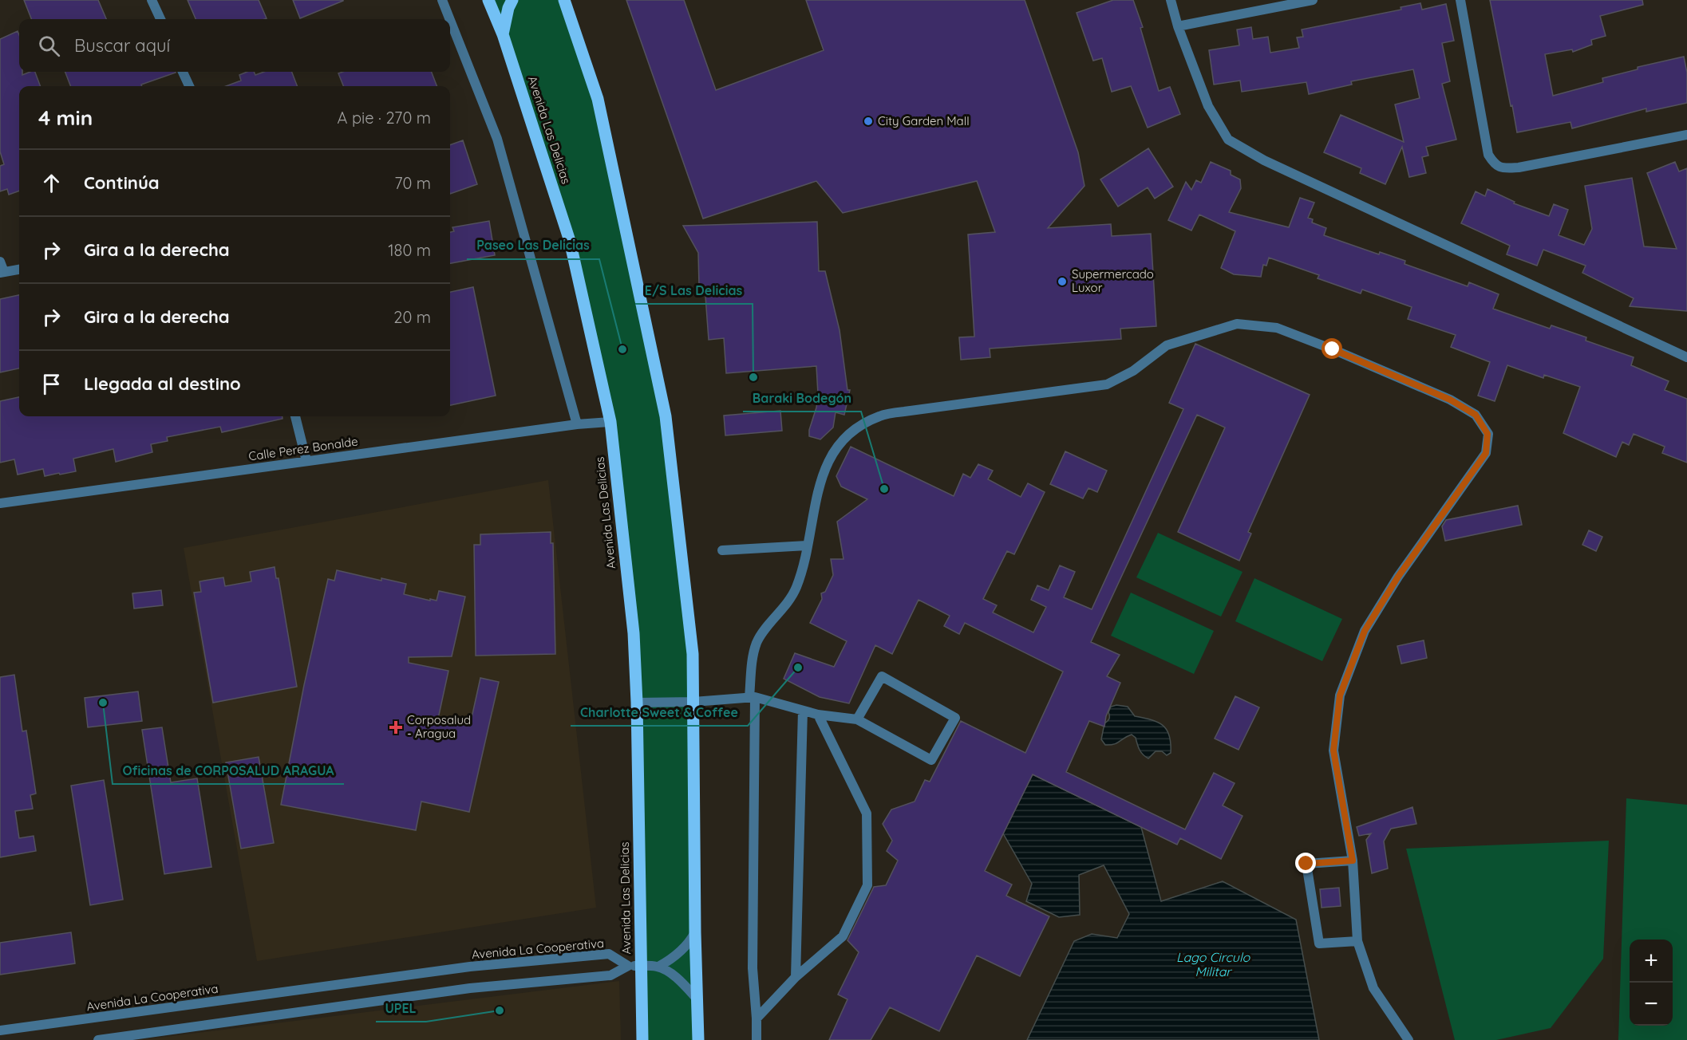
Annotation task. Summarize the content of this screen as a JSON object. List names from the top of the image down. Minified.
{"streets":{"main road":["Avenida Las Delicias"],"street":["Calle Perez Bonalde","Avenida La Cooperativa"]},"crossings":[["Avenida Las Delicias","Calle Perez Bonalde"]],"water":["Lago Circulo Militar"],"places":{"other":["City Garden Mall","Supermercado Luxor","Paseo Las Delicias","E/S Las Delicias","Baraki Bodegón","Charlotte Sweet & Coffee","Oficinas de CORPOSALUD ARAGUA","UPEL"],"health":["Corposalud - Aragua"]},"page":{"search":"Buscar aquí","heading":["4 min","A pie · 270 m"],"list":[["Continúa","70 m"],["Gira a la derecha","180 m"],["Gira a la derecha","20 m"],"Llegada al destino"],"map_buttons":["+","−"]}}
